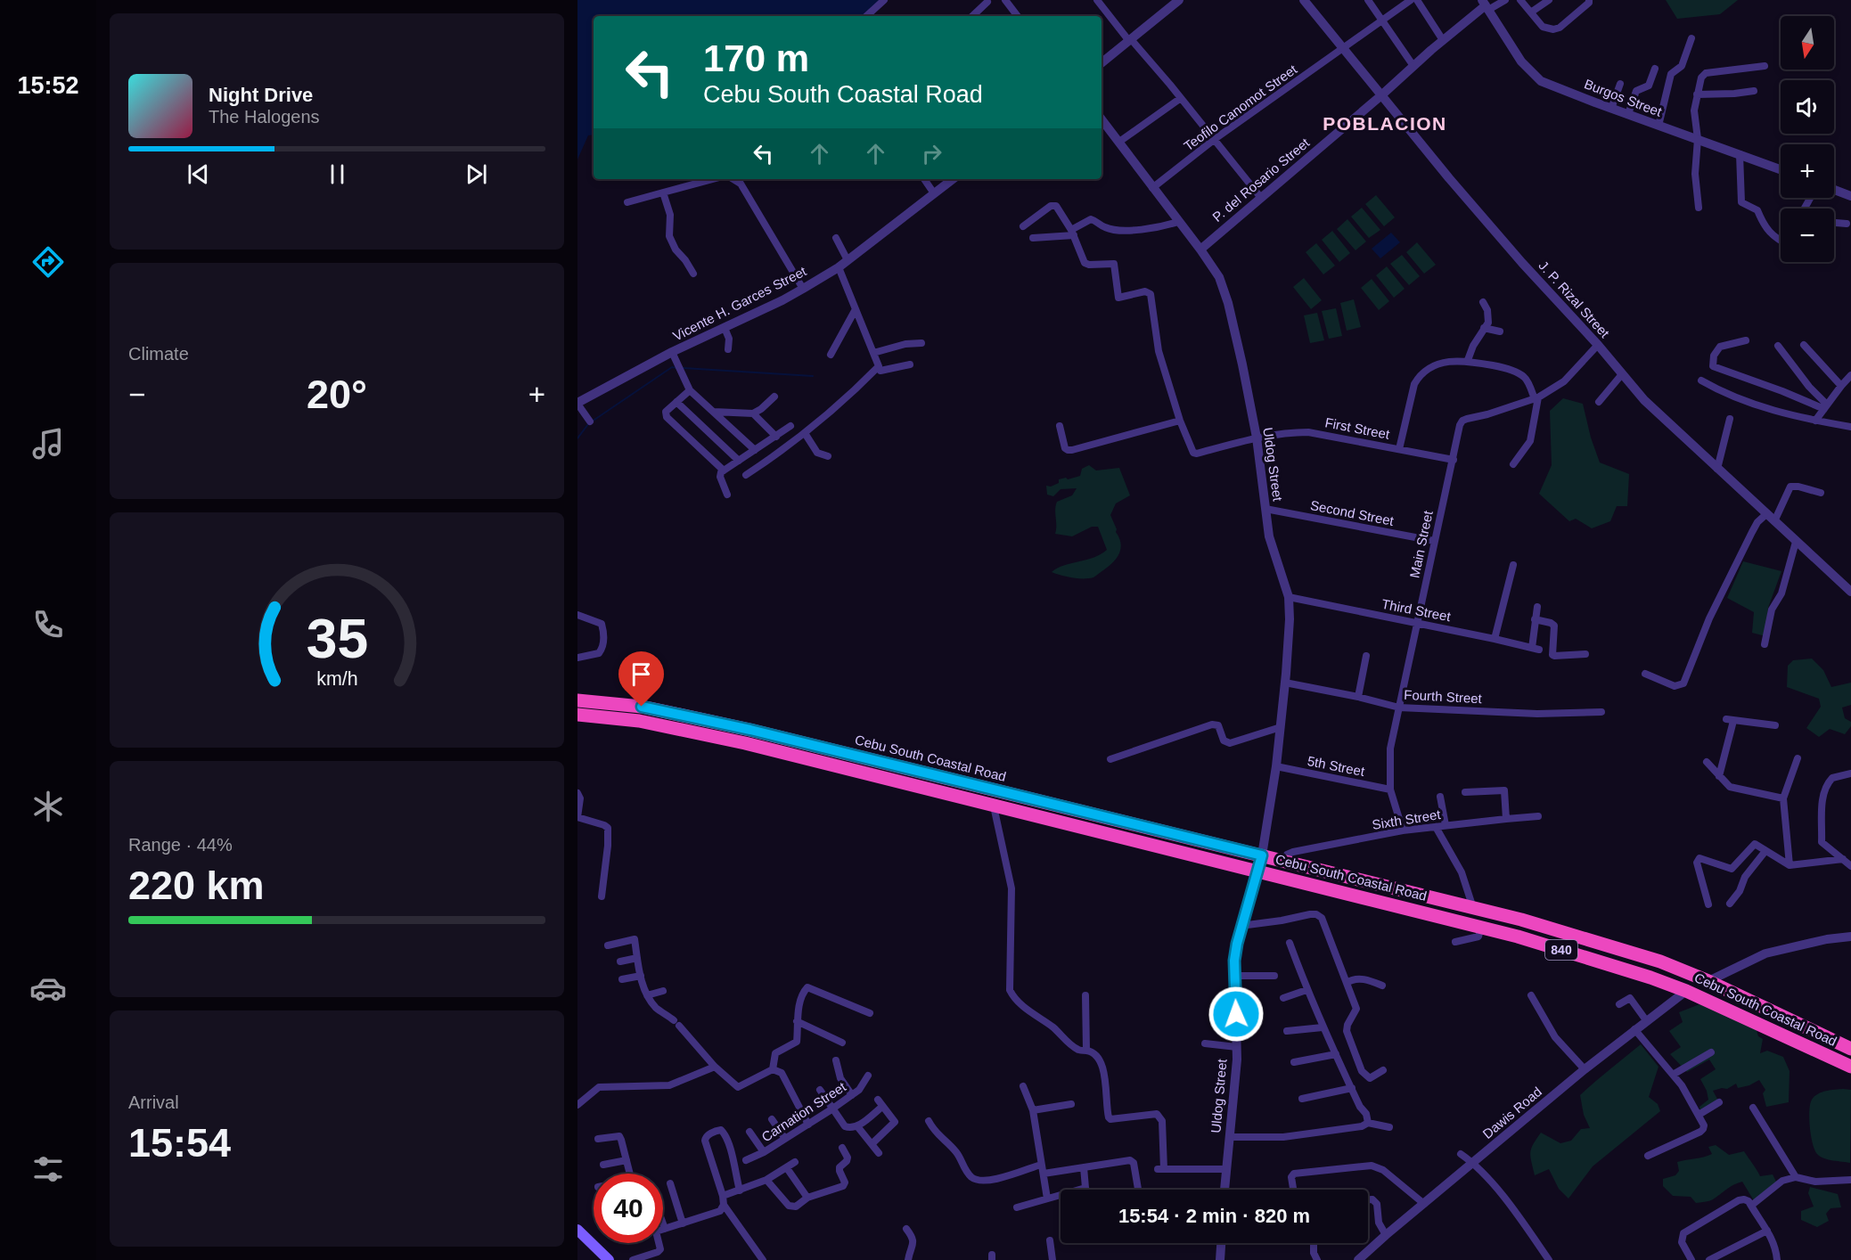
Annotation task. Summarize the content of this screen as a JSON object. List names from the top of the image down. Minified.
{"streets":{"highway":["Cebu South Coastal Road","840"],"street":["Burgos Street","Teofilo Canomot Street","P. del Rosario Street","J. P. Rizal Street","Vicente H. Garces Street","First Street","Uldog Street","Second Street","Main Street","Third Street","Fourth Street","5th Street","Sixth Street","Carnation Street","Dawis Road"]},"crossings":[["Burgos Street","P. del Rosario Street"],["Teofilo Canomot Street","J. P. Rizal Street"],["Teofilo Canomot Street","Uldog Street"],["P. del Rosario Street","J. P. Rizal Street"],["P. del Rosario Street","Uldog Street"],["J. P. Rizal Street","Main Street"],["First Street","Uldog Street"],["First Street","Main Street"],["Uldog Street","Second Street"],["Uldog Street","Third Street"],["Uldog Street","Fourth Street"],["Uldog Street","Cebu South Coastal Road"],["Uldog Street","5th Street"],["Second Street","Main Street"],["Main Street","Third Street"],["Main Street","Fourth Street"],["Main Street","5th Street"],["Main Street","Sixth Street"],["Cebu South Coastal Road","Sixth Street"],["Cebu South Coastal Road","Dawis Road"]],"districts":["POBLACION"],"north":"bottom","page":{"tabs":"15:52","map_buttons":["+","−"],"turn":["170 m","Cebu South Coastal Road"],"song":["Night Drive","The Halogens"],"tile":["Climate",["Range · 44%","220 km"],["Arrival","15:54"]],"heat":["−","20°","+"],"limit":"40","trip":"15:54 · 2 min · 820 m","gauge":["35","km/h"]}}
